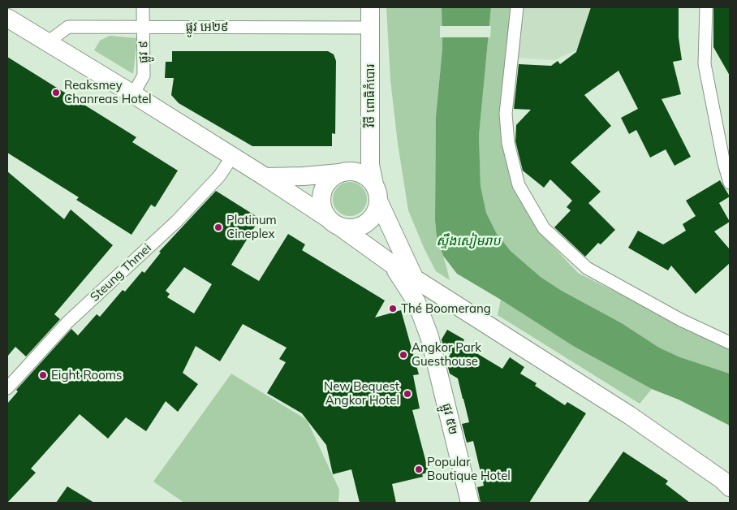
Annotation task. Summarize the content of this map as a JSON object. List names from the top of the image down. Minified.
{"streets":{"main road":["វិថី ពោធិកំបោរ","ផ្លូវ ៥២"],"street":["ផ្លូវ អេ២៩","ផ្លូវ ៩","Steung Thmei"]},"crossings":[["ផ្លូវ អេ២៩","ផ្លូវ ៩"],["ផ្លូវ អេ២៩","វិថី ពោធិកំបោរ"],["វិថី ពោធិកំបោរ","ផ្លូវ ៥២"]],"water":["ស្ទឹងសៀមរាប"],"places":["Reaksmey Chanreas Hotel","Platinum Cineplex","Thé Boomerang","Angkor Park Guesthouse","Eight Rooms","New Bequest Angkor Hotel","Popular Boutique Hotel"]}
